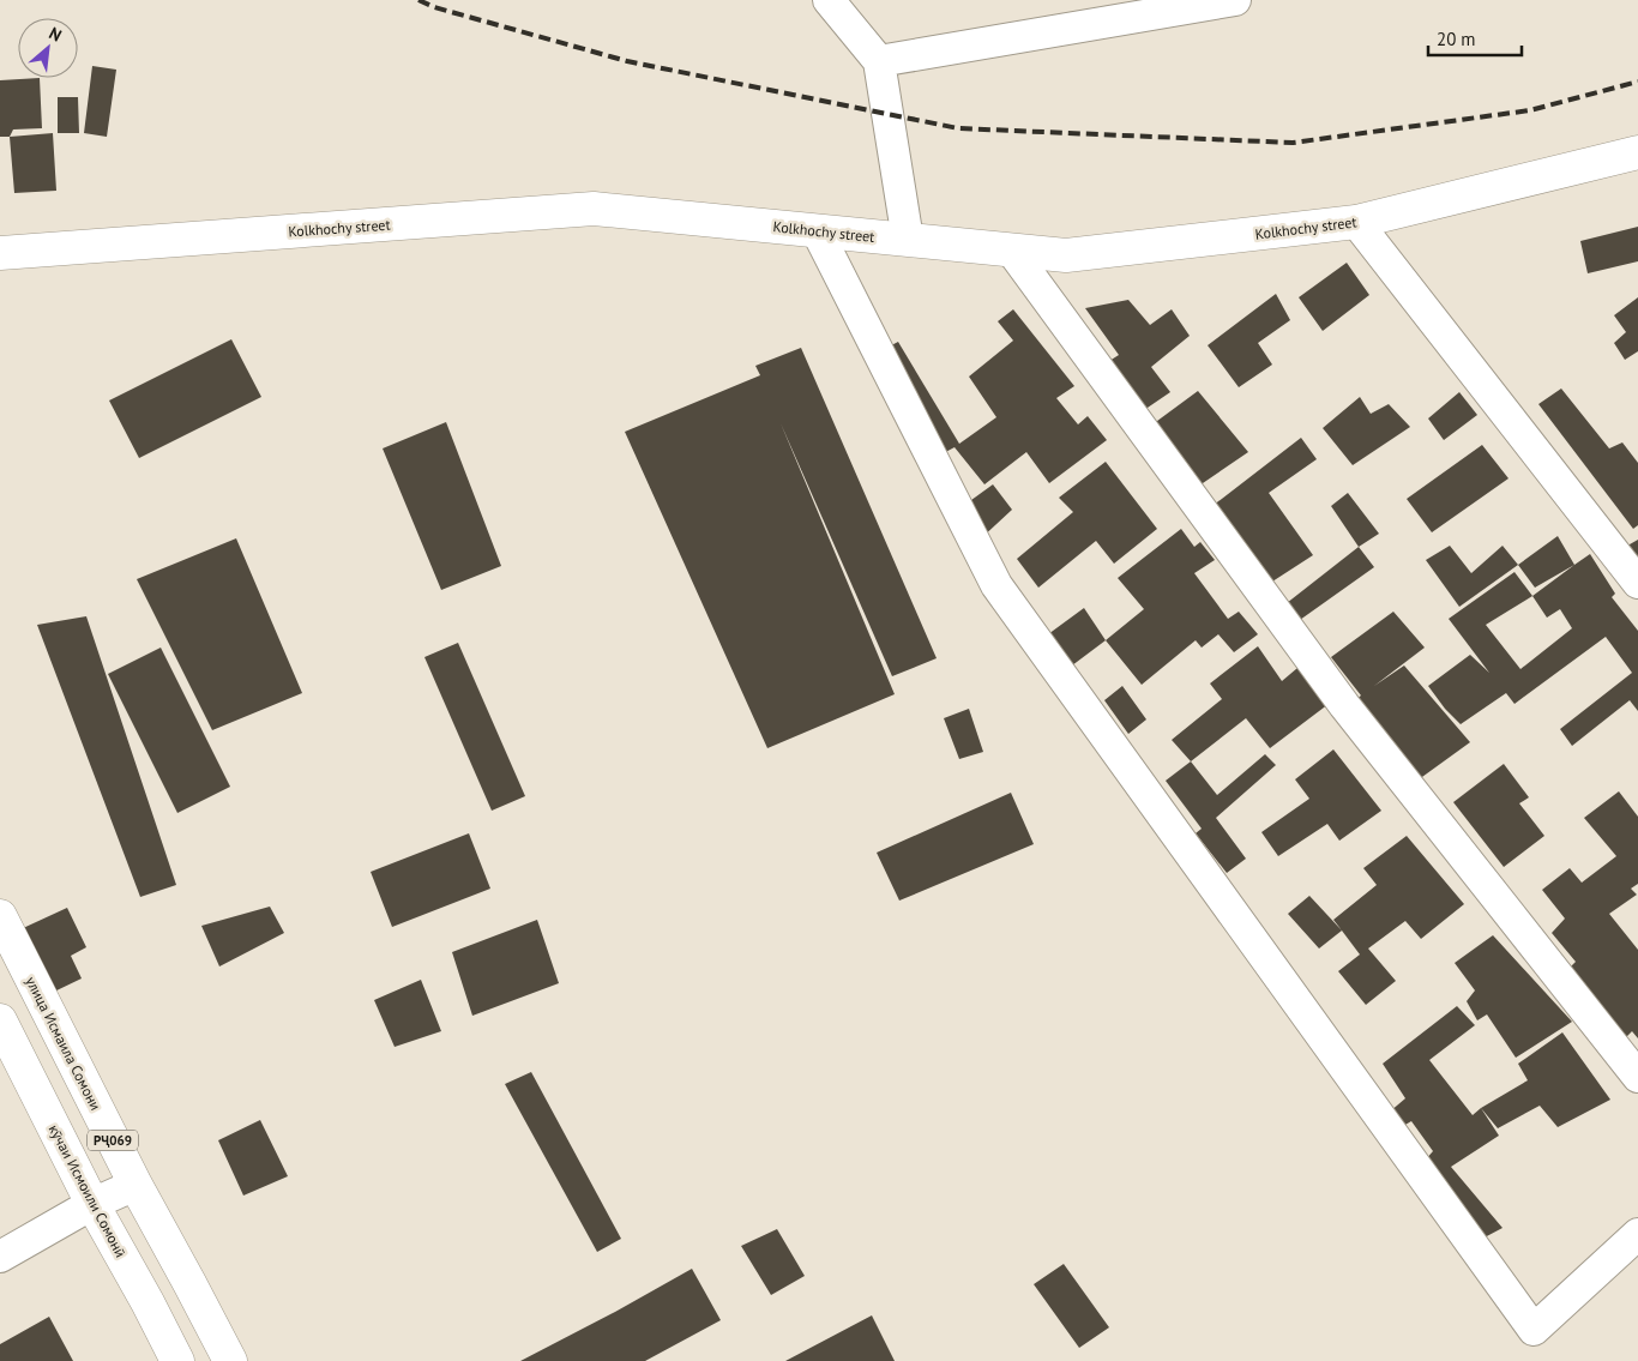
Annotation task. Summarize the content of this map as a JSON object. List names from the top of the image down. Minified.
{"streets":{"main road":["Kolkhochy street","улица Исмаила Сомони","РҶ069","кӯчаи Исмоили Сомонӣ"]},"scale_bar":"20 m","north":"top right"}
